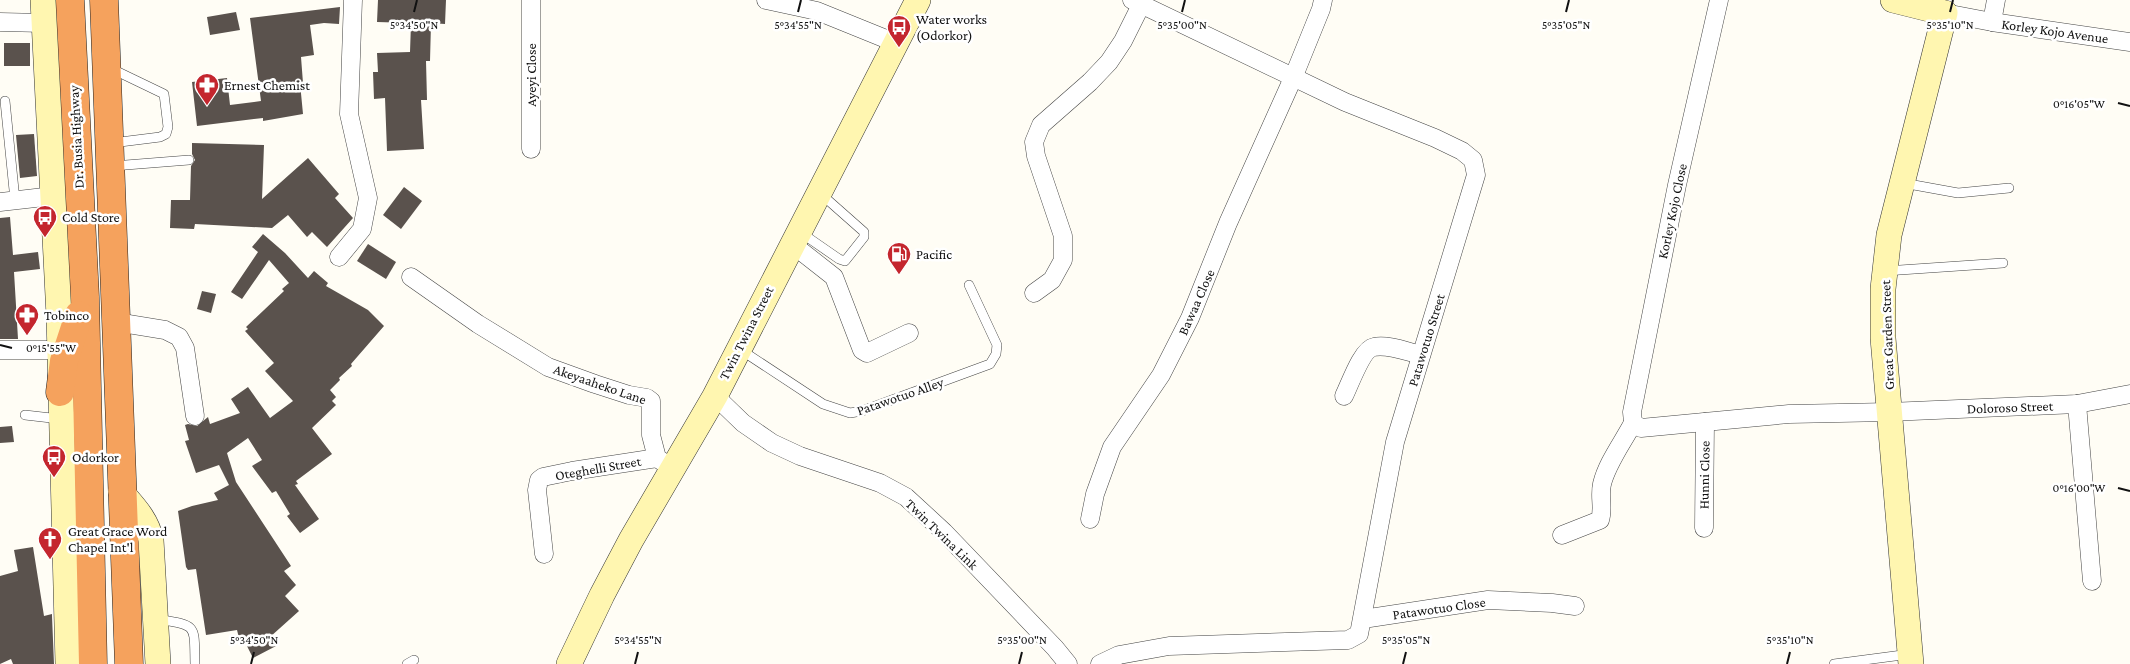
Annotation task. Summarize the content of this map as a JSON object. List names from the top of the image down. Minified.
{"streets":{"highway":["Dr. Busia Highway"],"street":["Korley Kojo Avenue","Ayeyi Close","Korley Kojo Close","Bawaa Close","Twin Twina Street","Great Garden Street","Patawotuo Street","Akeyaaheko Lane","Doloroso Street","Oteghelli Street","Hunni Close","Twin Twina Link","Patawotuo Close"],"lane":["Patawotuo Alley"]},"crossings":[["Korley Kojo Avenue","Great Garden Street"],["Bawaa Close","Patawotuo Street"],["Twin Twina Street","Akeyaaheko Lane"],["Twin Twina Street","Patawotuo Alley"],["Twin Twina Street","Oteghelli Street"],["Twin Twina Street","Twin Twina Link"],["Great Garden Street","Doloroso Street"],["Patawotuo Street","Patawotuo Close"],["Akeyaaheko Lane","Oteghelli Street"]],"places":{"bus stop":["Water works (Odorkor)","Cold Store","Odorkor"],"pharmacy":["Ernest Chemist","Tobinco"],"fuel station":["Pacific"],"church":["Great Grace Word Chapel Int'l"]},"coordinates":["5°34'50\"N","5°34'55\"N","5°35'00\"N","5°35'05\"N","5°35'10\"N","0°16'05\"W","0°15'55\"W","0°16'00\"W"]}
